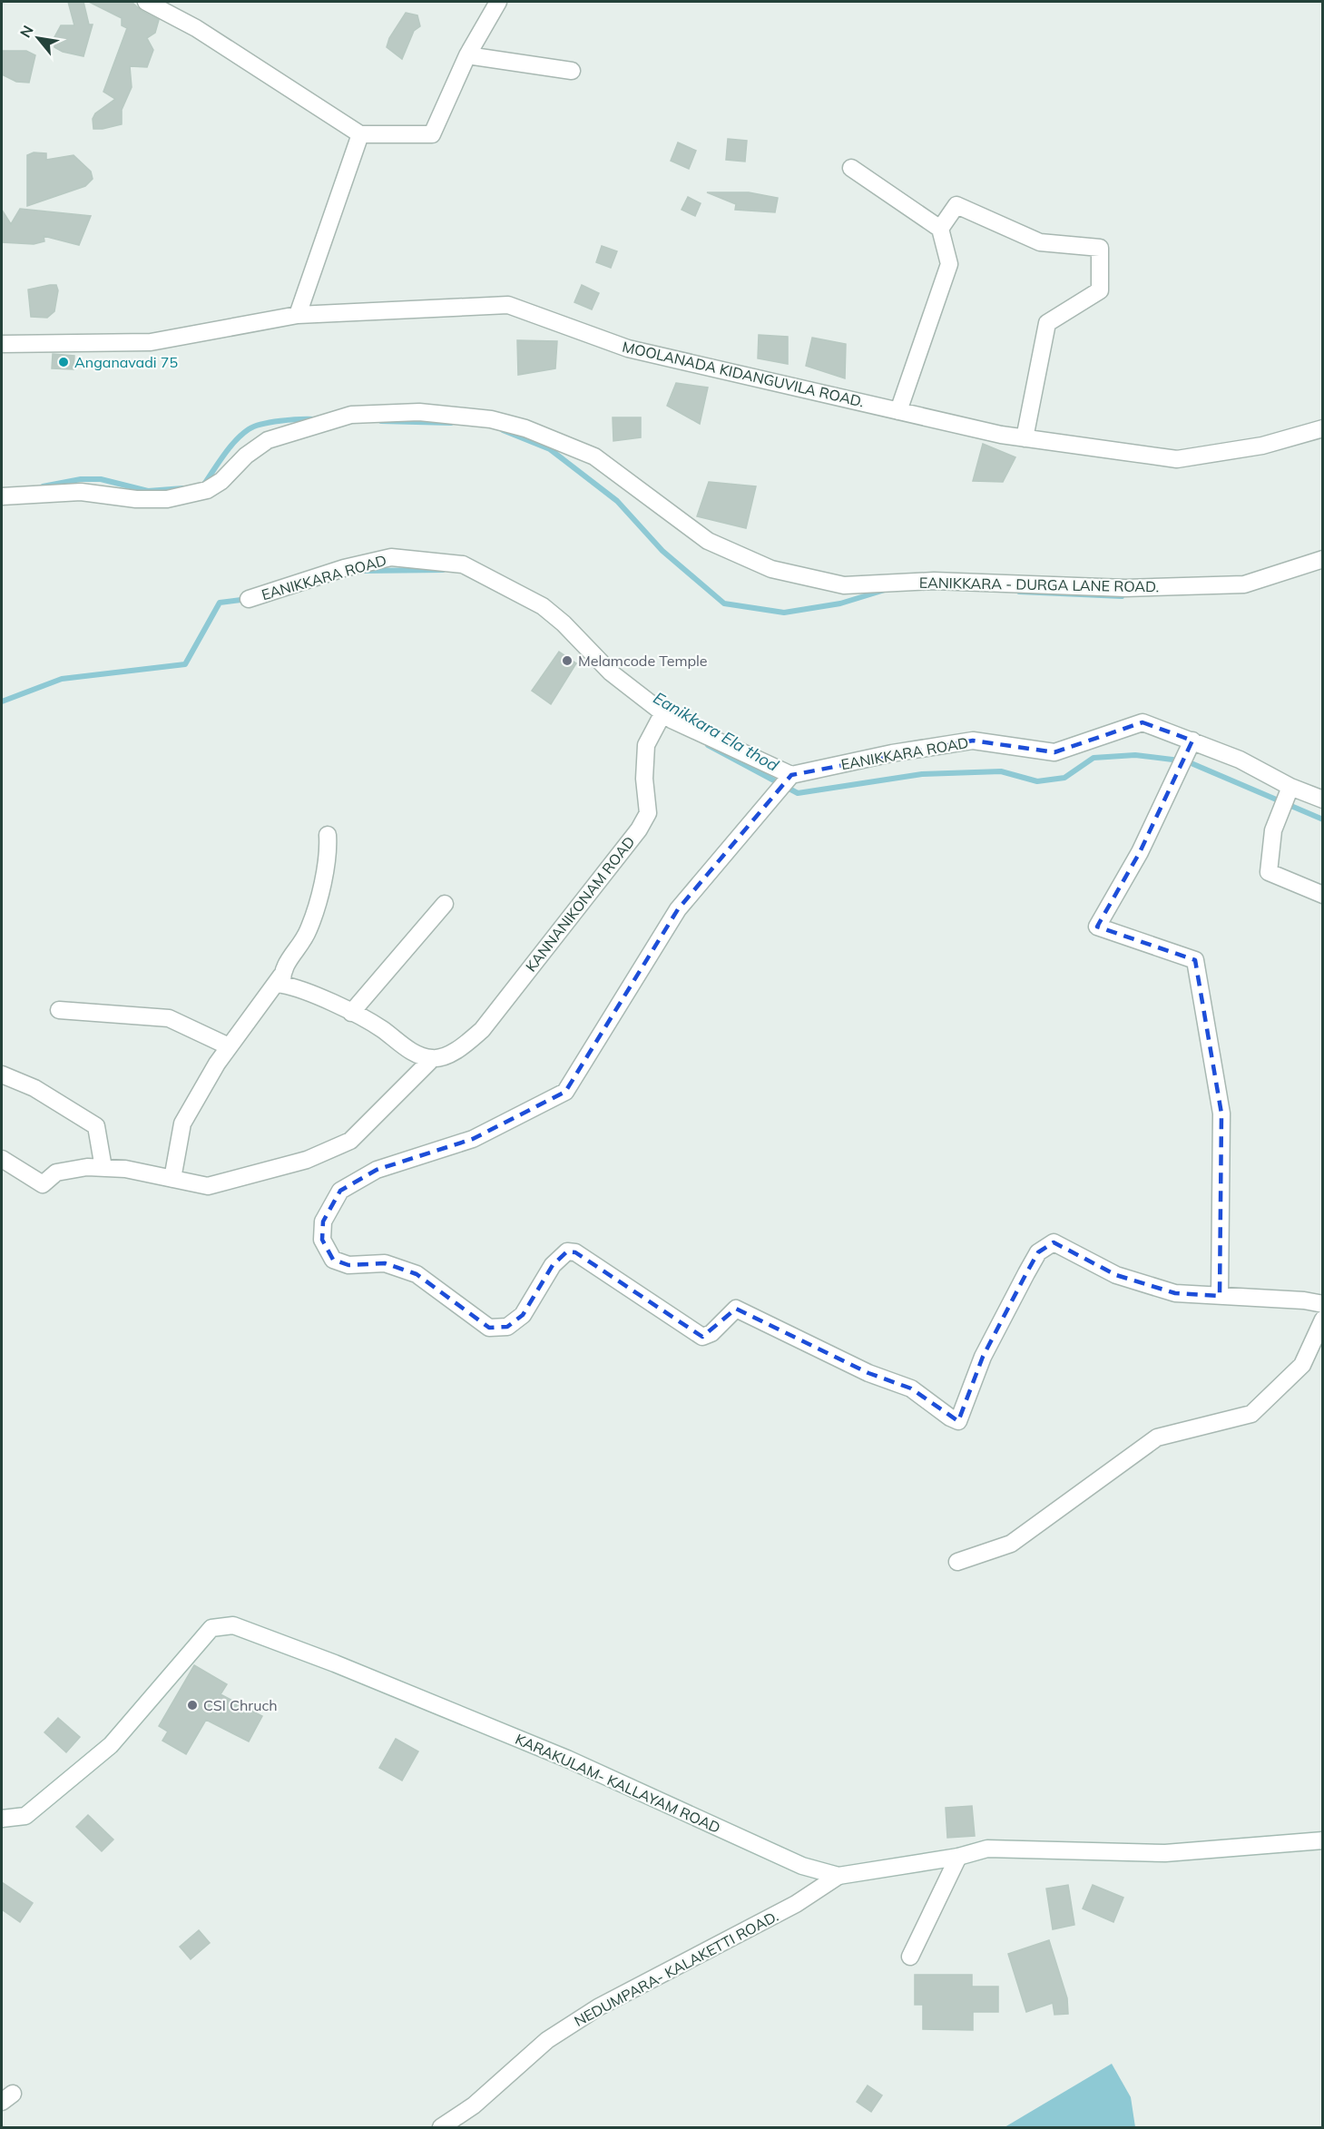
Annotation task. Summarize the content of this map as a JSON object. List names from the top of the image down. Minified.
{"streets":{"street":["MOOLANADA KIDANGUVILA ROAD.","EANIKKARA ROAD","EANIKKARA - DURGA LANE ROAD.","KANNANIKONAM ROAD","KARAKULAM- KALLAYAM ROAD","NEDUMPARA- KALAKETTI ROAD."]},"crossings":[["EANIKKARA ROAD","KANNANIKONAM ROAD"],["KARAKULAM- KALLAYAM ROAD","NEDUMPARA- KALAKETTI ROAD."]],"water":["Eanikkara Ela thod"],"places":["Anganavadi 75","Melamcode Temple","CSI Chruch"],"north":"top left"}
